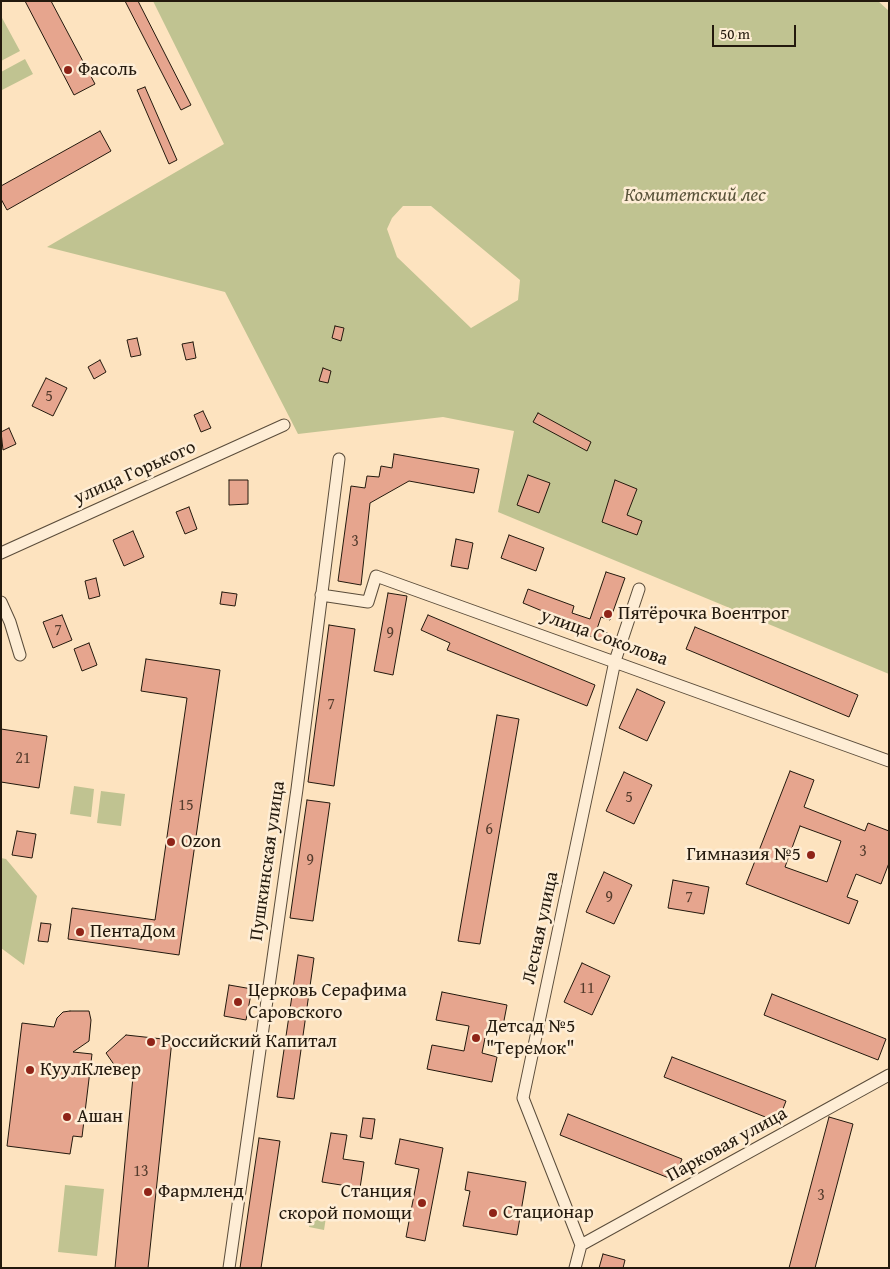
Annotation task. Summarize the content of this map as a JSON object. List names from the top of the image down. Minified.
{"streets":{"street":["улица Горького","улица Соколова","Пушкинская улица","Лесная улица","Парковая улица"]},"crossings":[["улица Соколова","Пушкинская улица"],["улица Соколова","Лесная улица"],["Лесная улица","Парковая улица"]],"parks":["Комитетский лес"],"places":["Фасоль","Пятёрочка Воентрог","Ozon","Гимназия №5","ПентаДом","Церковь Серафима Саровского","Детсад №5 \"Теремок\"","Российский Капитал","КуулКлевер","Ашан","Фармленд","Станция скорой помощи","Стационар"],"house_numbers":["5","3","7","9","7","21","5","15","6","3","9","9","7","11","13","3"],"scale_bar":"50 m"}
